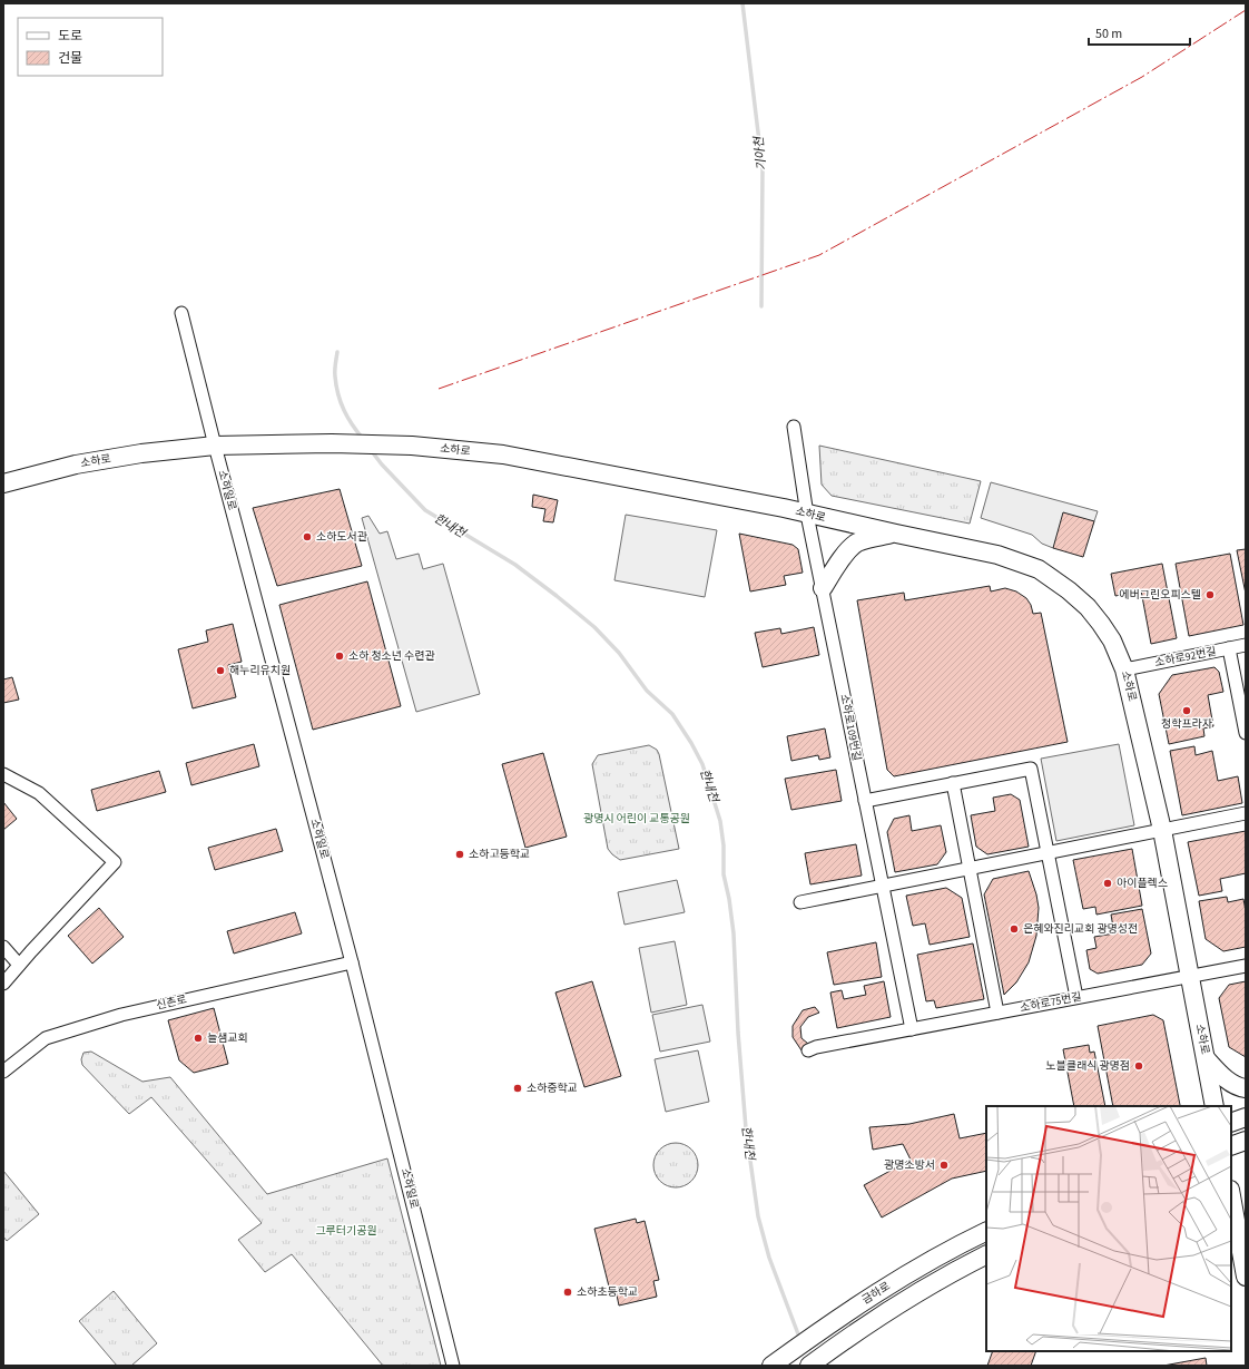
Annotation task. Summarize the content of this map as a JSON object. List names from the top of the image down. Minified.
{"streets":{"street":["소하로","소하일로","소하로92번길","소하로109번길","신촌로","소하로75번길","금하로"]},"crossings":[["소하로","소하일로"],["소하로","소하로92번길"],["소하로","소하로109번길"],["소하로","소하로75번길"],["소하일로","신촌로"],["소하로109번길","소하로75번길"]],"water":["기아천","한내천"],"parks":["광명시 어린이 교통공원","그루터기공원"],"places":["소하도서관","에버그린오피스텔","소하 청소년 수련관","해누리유치원","청학프라자","소하고등학교","아이플렉스","은혜와진리교회 광명성전","늘샘교회","노블클래식 광명점","소하중학교","광명소방서","소하초등학교"],"legend":["도로","건물"],"scale_bar":"50 m"}
